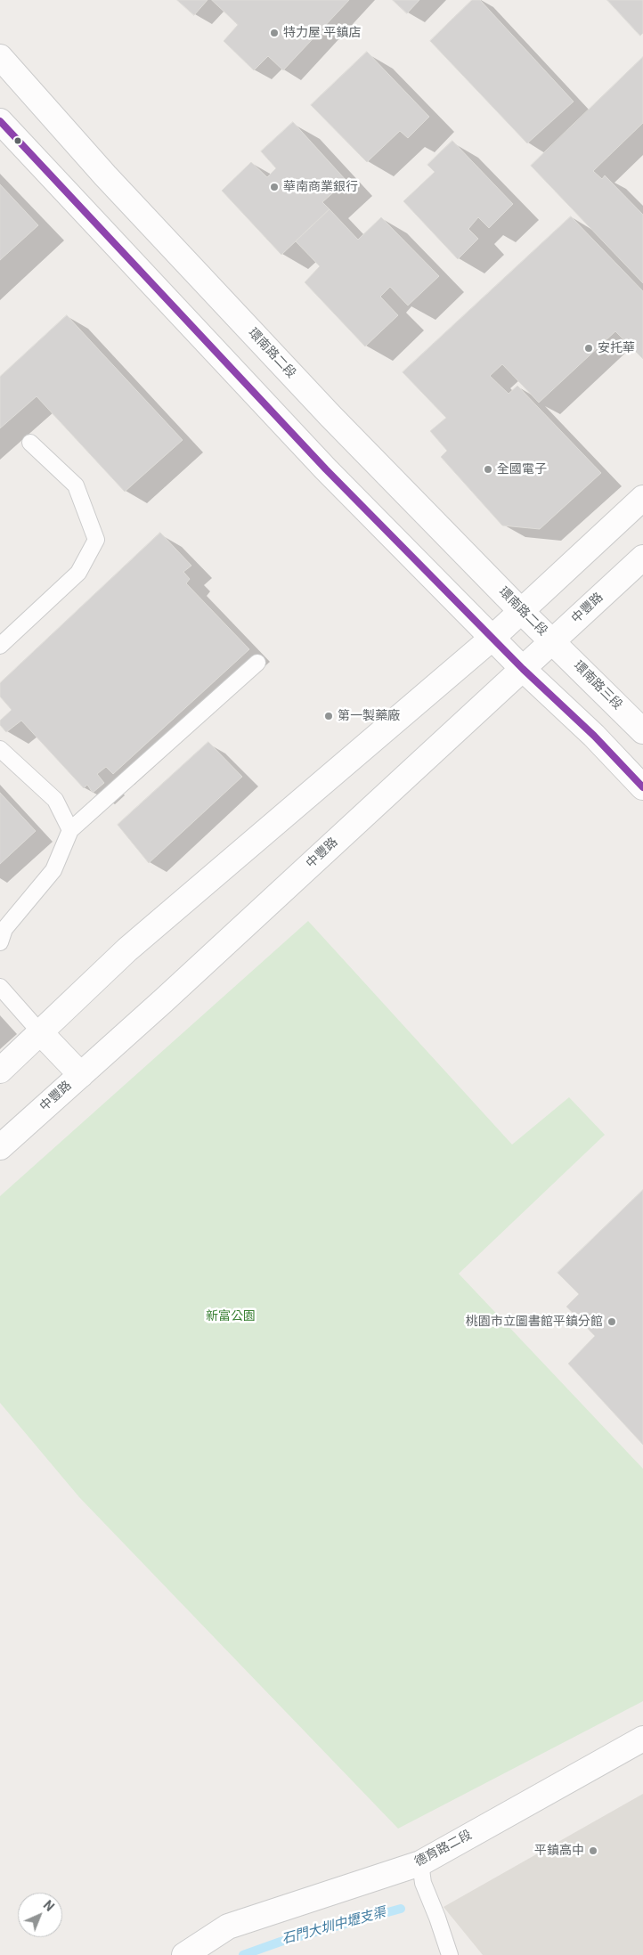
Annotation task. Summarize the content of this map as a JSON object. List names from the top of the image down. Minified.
{"streets":{"main road":["環南路二段","中豐路","環南路三段","德育路二段"]},"crossings":[["環南路二段","中豐路"],["環南路二段","環南路三段"],["中豐路","環南路三段"]],"water":["石門大圳中壢支渠"],"parks":["新富公園"],"places":["特力屋 平鎮店","華南商業銀行","安托華","全國電子","第一製藥廠","桃園市立圖書館平鎮分館","平鎮高中"],"north":"top right"}
